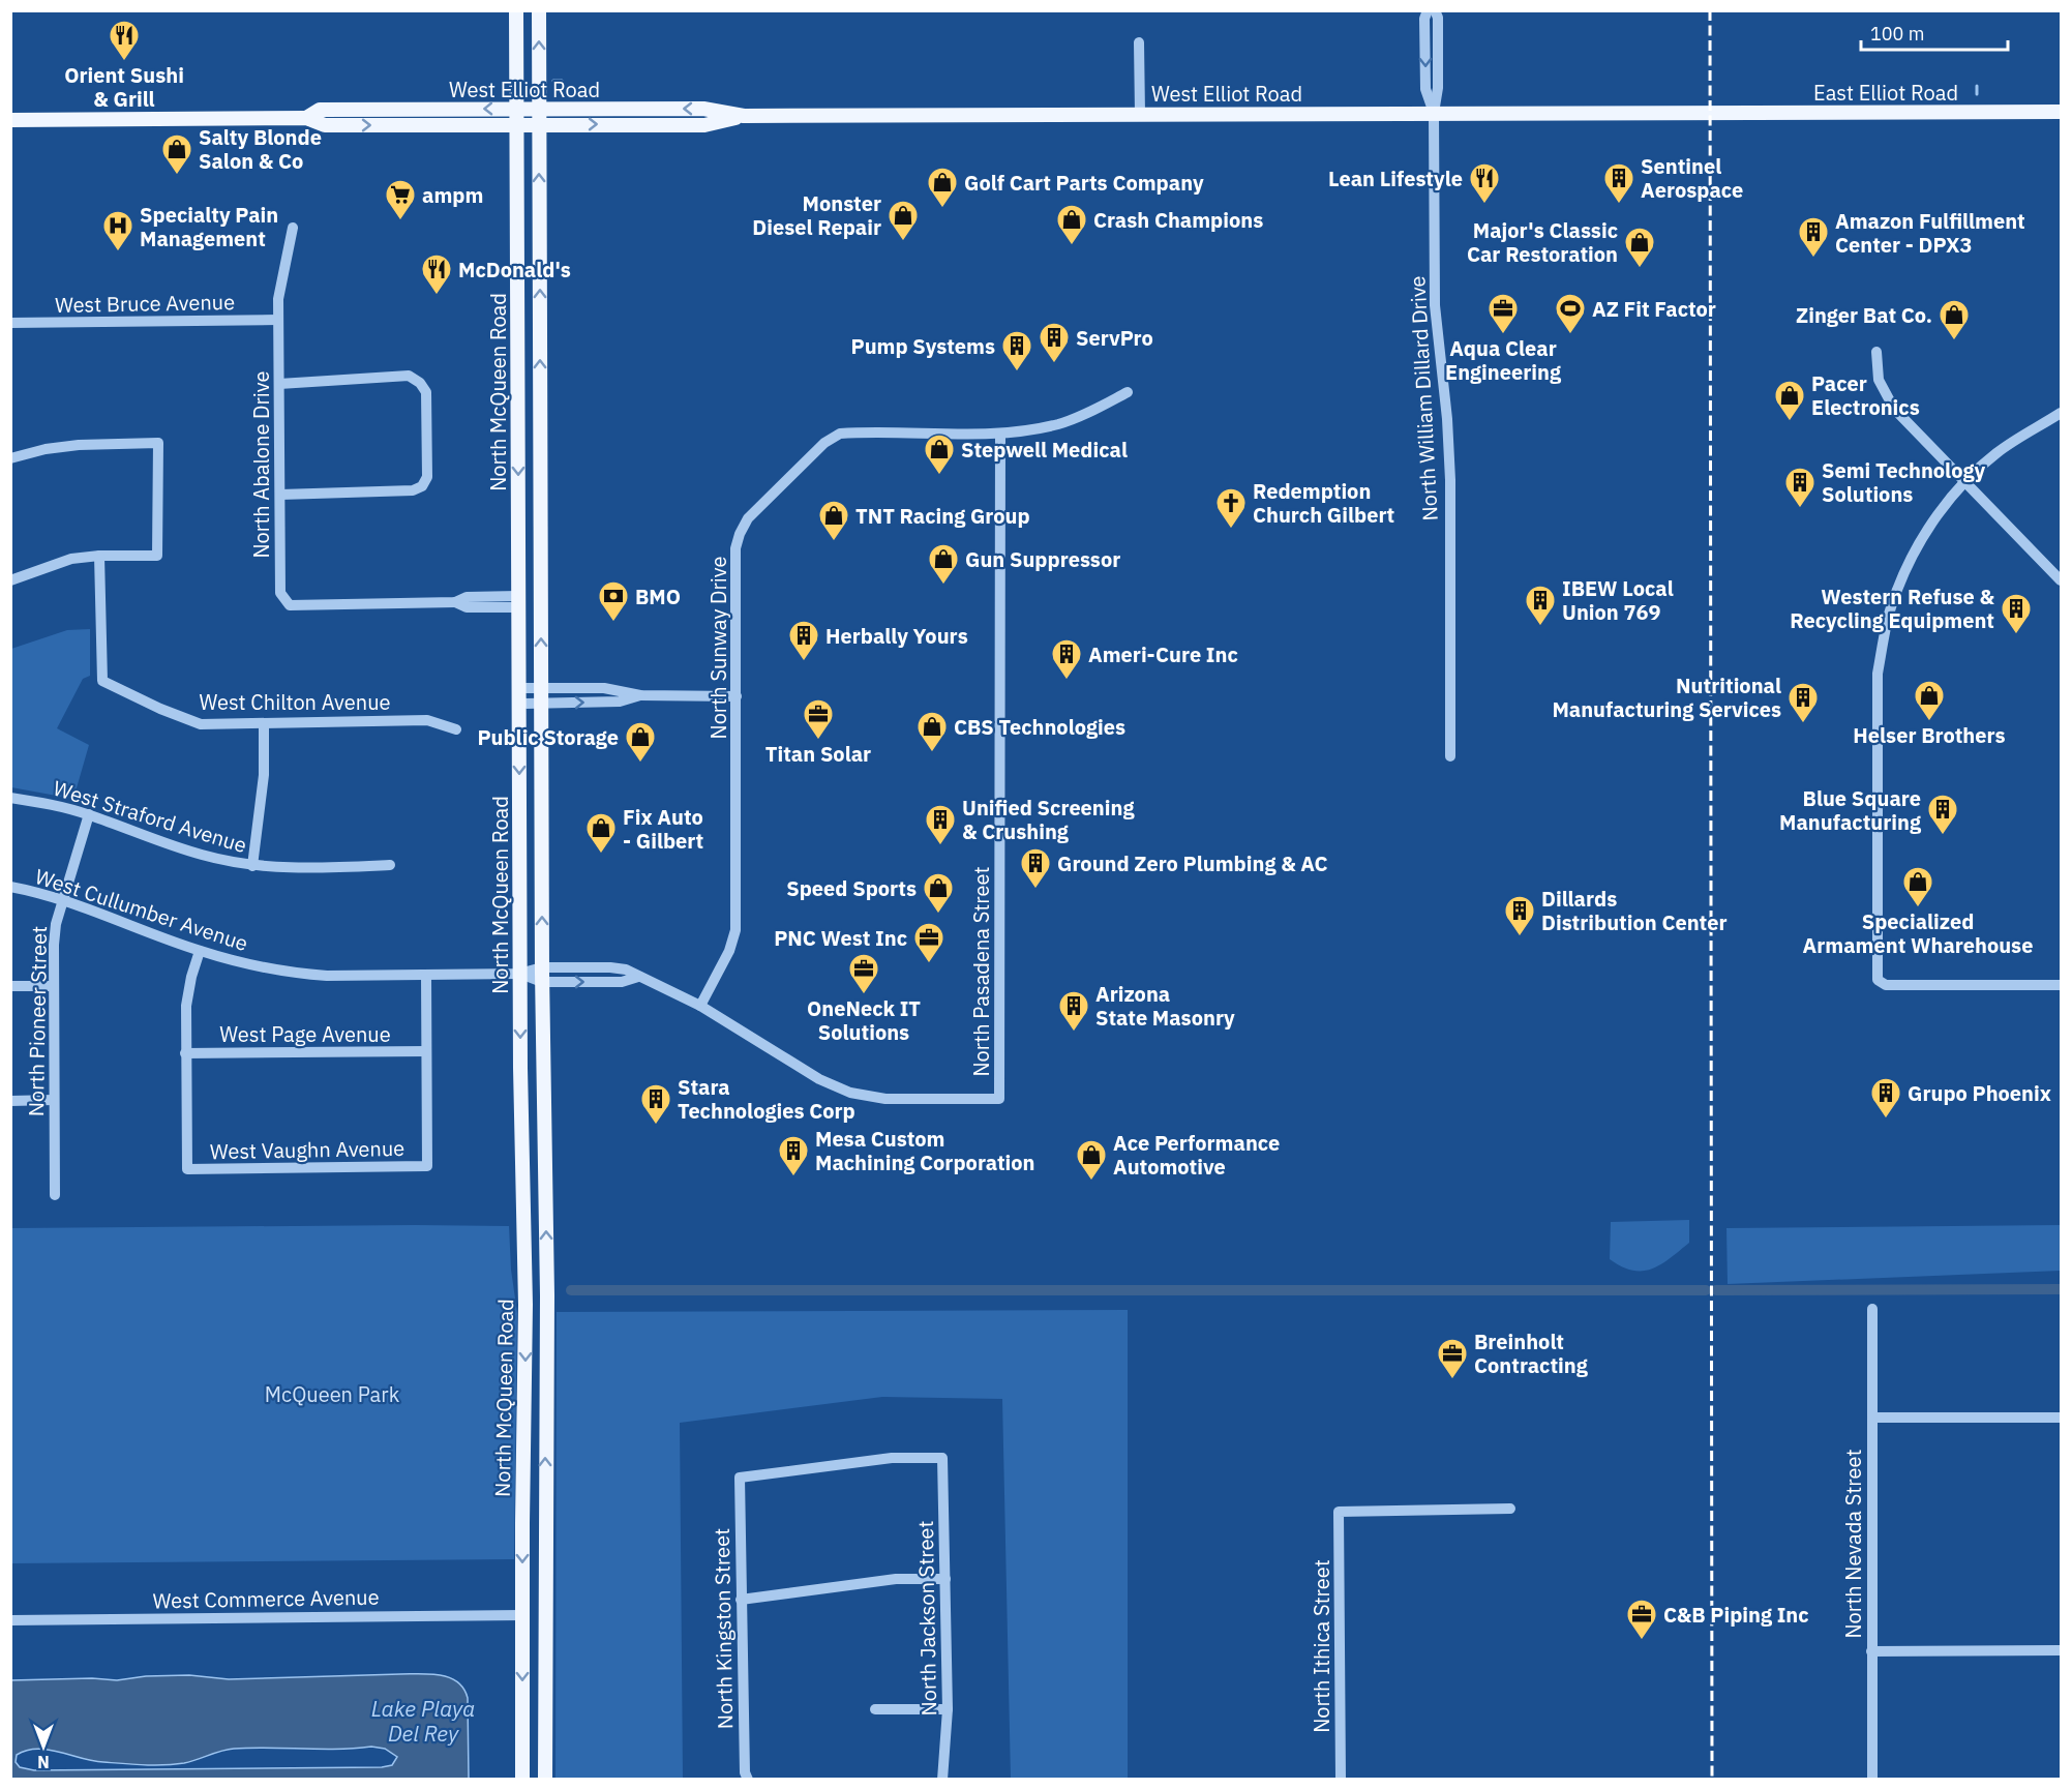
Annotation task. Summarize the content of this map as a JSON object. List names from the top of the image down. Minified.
{"streets":{"main road":["West Elliot Road","East Elliot Road","North McQueen Road"],"street":["West Bruce Avenue","North William Dillard Drive","North Abalone Drive","North Sunway Drive","West Chilton Avenue","West Straford Avenue","West Cullumber Avenue","North Pasadena Street","North Pioneer Street","West Page Avenue","West Vaughn Avenue","North Nevada Street","West Commerce Avenue","North Jackson Street","North Kingston Street","North Ithica Street"]},"crossings":[["West Elliot Road","East Elliot Road"],["West Elliot Road","North McQueen Road"],["West Elliot Road","North William Dillard Drive"],["West Bruce Avenue","North Abalone Drive"],["North McQueen Road","North Abalone Drive"],["North McQueen Road","West Cullumber Avenue"],["North McQueen Road","West Commerce Avenue"],["North Sunway Drive","North Pasadena Street"],["West Straford Avenue","North Pioneer Street"],["West Cullumber Avenue","North Pioneer Street"],["West Page Avenue","West Vaughn Avenue"],["North Jackson Street","North Kingston Street"]],"water":["Lake Playa Del Rey"],"parks":["McQueen Park"],"places":{"restaurant":["Orient Sushi & Grill","Lean Lifestyle","McDonald's"],"shop":["Salty Blonde Salon & Co","Golf Cart Parts Company","Monster Diesel Repair","Crash Champions","Major's Classic Car Restoration","Zinger Bat Co.","Pacer Electronics","Stepwell Medical","TNT Racing Group","Gun Suppressor","Helser Brothers","CBS Technologies","Public Storage","Fix Auto - Gilbert","Specialized Armament Wharehouse","Speed Sports","Ace Performance Automotive"],"building":["Sentinel Aerospace","Amazon Fulfillment Center - DPX3","ServPro","Pump Systems","Semi Technology Solutions","IBEW Local Union 769","Western Refuse & Recycling Equipment","Herbally Yours","Ameri-Cure Inc","Nutritional Manufacturing Services","Blue Square Manufacturing","Unified Screening & Crushing","Ground Zero Plumbing & AC","Dillards Distribution Center","Arizona State Masonry","Grupo Phoenix","Stara Technologies Corp","Mesa Custom Machining Corporation"],"supermarket":["ampm"],"hospital":["Specialty Pain Management"],"office":["Aqua Clear Engineering","Titan Solar","PNC West Inc","OneNeck IT Solutions","Breinholt Contracting","C&B Piping Inc"],"sports":["AZ Fit Factor"],"church":["Redemption Church Gilbert"],"bank":["BMO"]},"scale_bar":"100 m","north":"bottom"}
